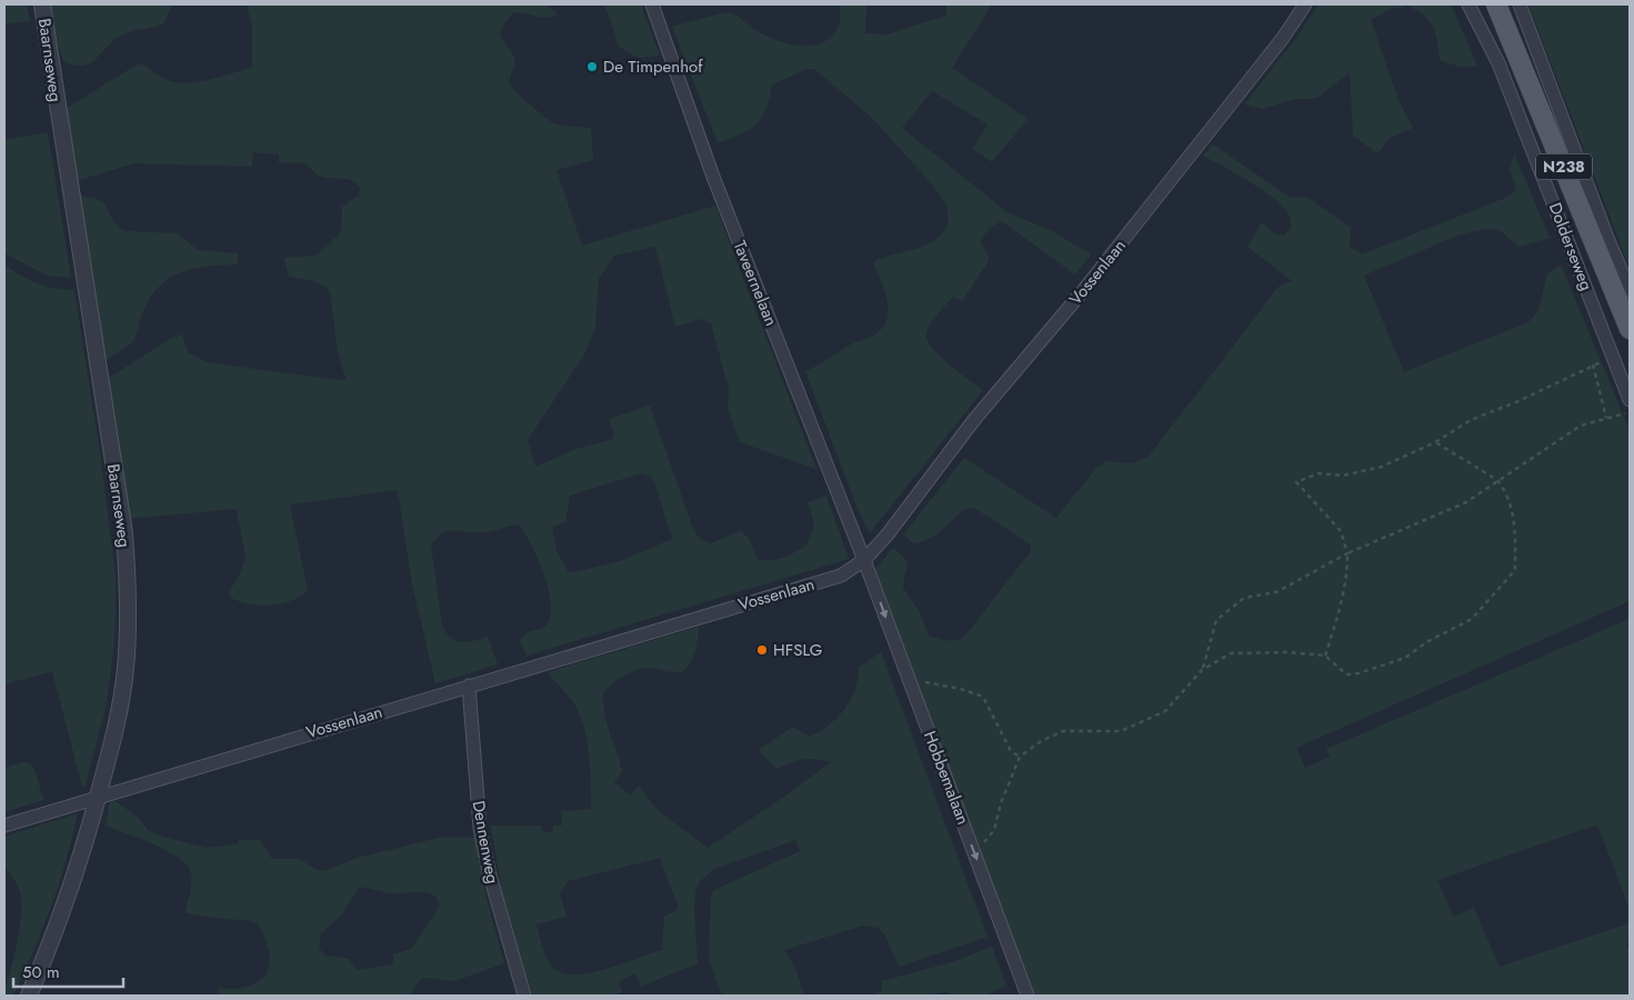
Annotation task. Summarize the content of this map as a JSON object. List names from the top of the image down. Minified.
{"streets":{"main road":["N238","Dolderseweg"],"street":["Baarnseweg","Vossenlaan","Taveernelaan","Hobbemalaan","Dennenweg"]},"crossings":[["Baarnseweg","Vossenlaan"],["Vossenlaan","Taveernelaan"],["Vossenlaan","Hobbemalaan"],["Vossenlaan","Dennenweg"],["Taveernelaan","Hobbemalaan"]],"one_way":["Hobbemalaan"],"places":["De Timpenhof","HFSLG"],"scale_bar":"50 m"}
